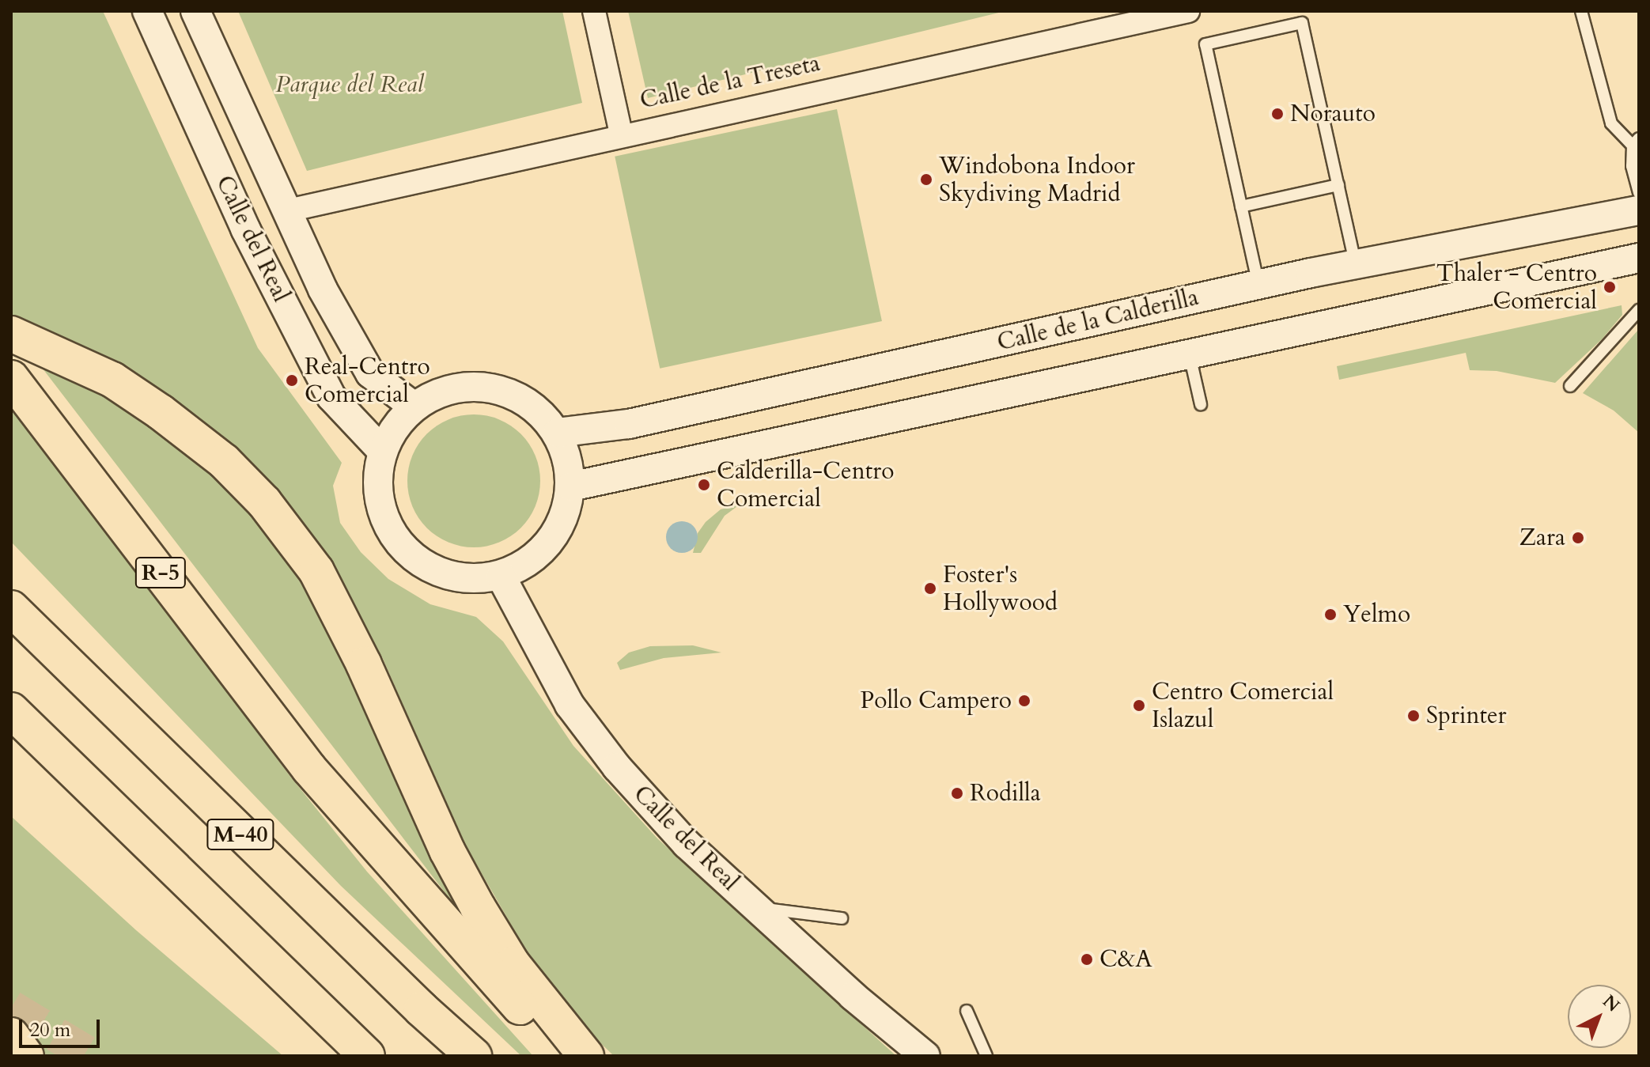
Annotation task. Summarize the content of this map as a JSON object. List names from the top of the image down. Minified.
{"streets":{"highway":["R-5","M-40"],"street":["Calle de la Treseta","Calle del Real","Calle de la Calderilla"]},"crossings":[["Calle de la Treseta","Calle del Real"],["Calle del Real","Calle de la Calderilla"]],"parks":["Parque del Real"],"places":["Norauto","Windobona Indoor Skydiving Madrid","Thaler - Centro Comercial","Real-Centro Comercial","Calderilla-Centro Comercial","Zara","Foster's Hollywood","Yelmo","Pollo Campero","Centro Comercial Islazul","Sprinter","Rodilla","C&A"],"scale_bar":"20 m","north":"top right"}
